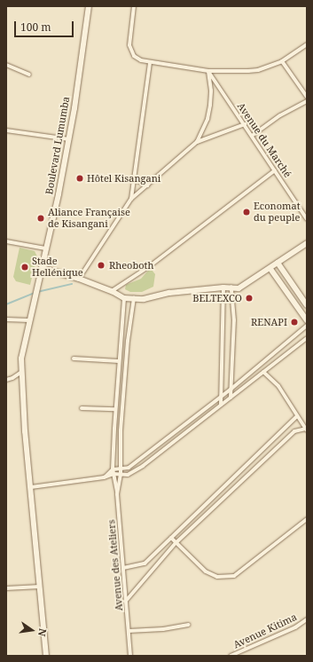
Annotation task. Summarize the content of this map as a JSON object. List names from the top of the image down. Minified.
{"streets":{"street":["Avenue du Marché","Boulevard Lumumba","Avenue des Ateliers","Avenue Kitima"]},"places":["Hôtel Kisangani","Economat du peuple","Aliance Française de Kisangani","Rheoboth","Stade Hellénique","BELTEXCO","RENAPI"],"scale_bar":"100 m","north":"right"}
